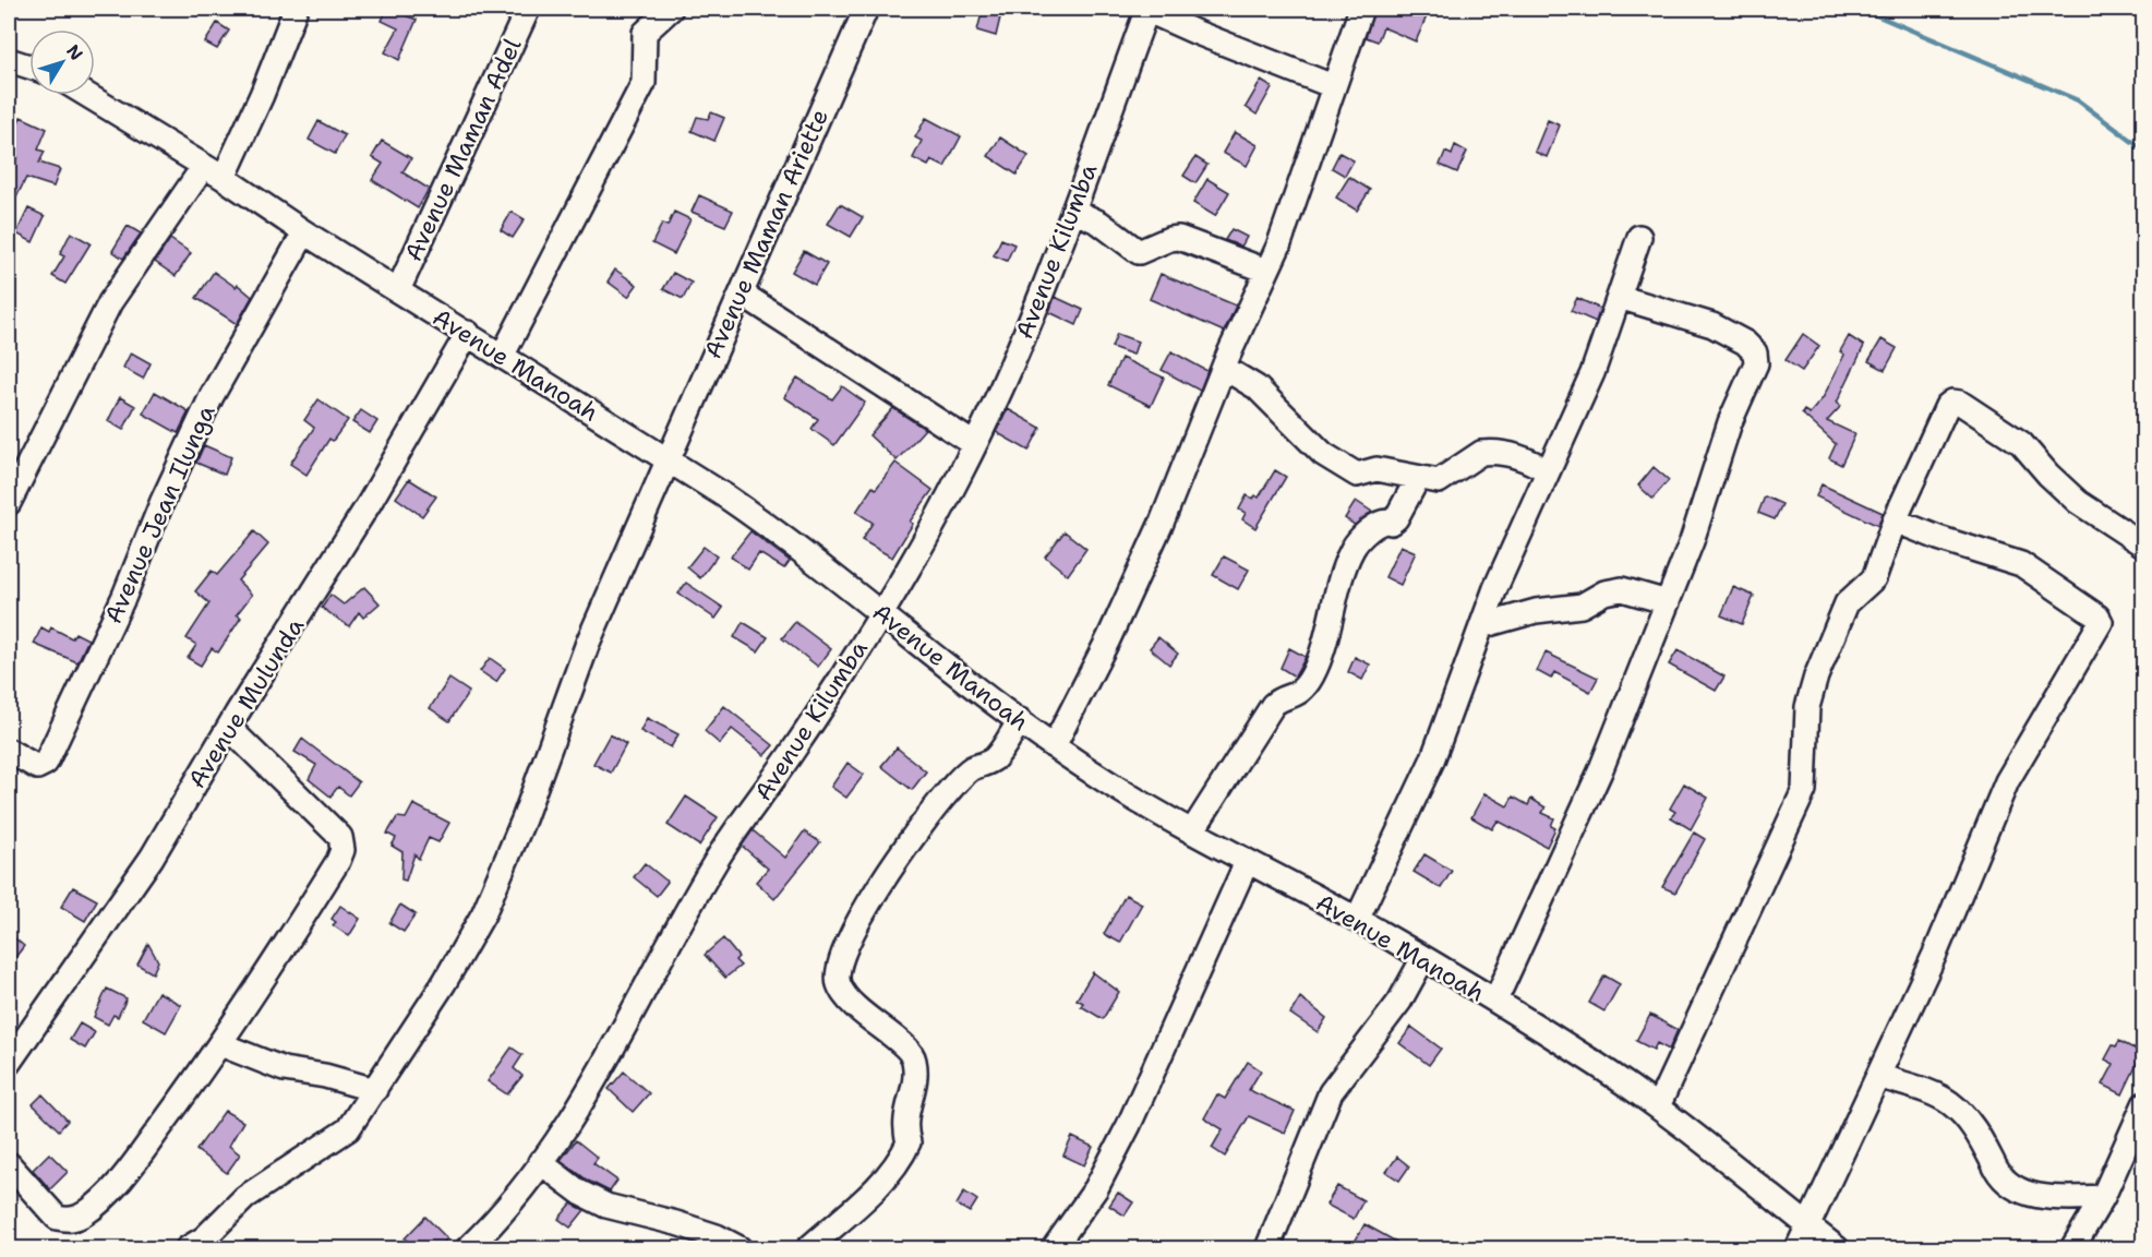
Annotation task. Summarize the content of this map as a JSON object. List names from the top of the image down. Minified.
{"streets":{"street":["Avenue Maman Adel","Avenue Maman Ariette","Avenue Kilumba","Avenue Manoah","Avenue Jean Ilunga","Avenue Mulunda"]},"crossings":[["Avenue Maman Adel","Avenue Manoah"],["Avenue Maman Ariette","Avenue Manoah"],["Avenue Kilumba","Avenue Manoah"],["Avenue Manoah","Avenue Jean Ilunga"],["Avenue Manoah","Avenue Mulunda"]],"north":"top right"}
